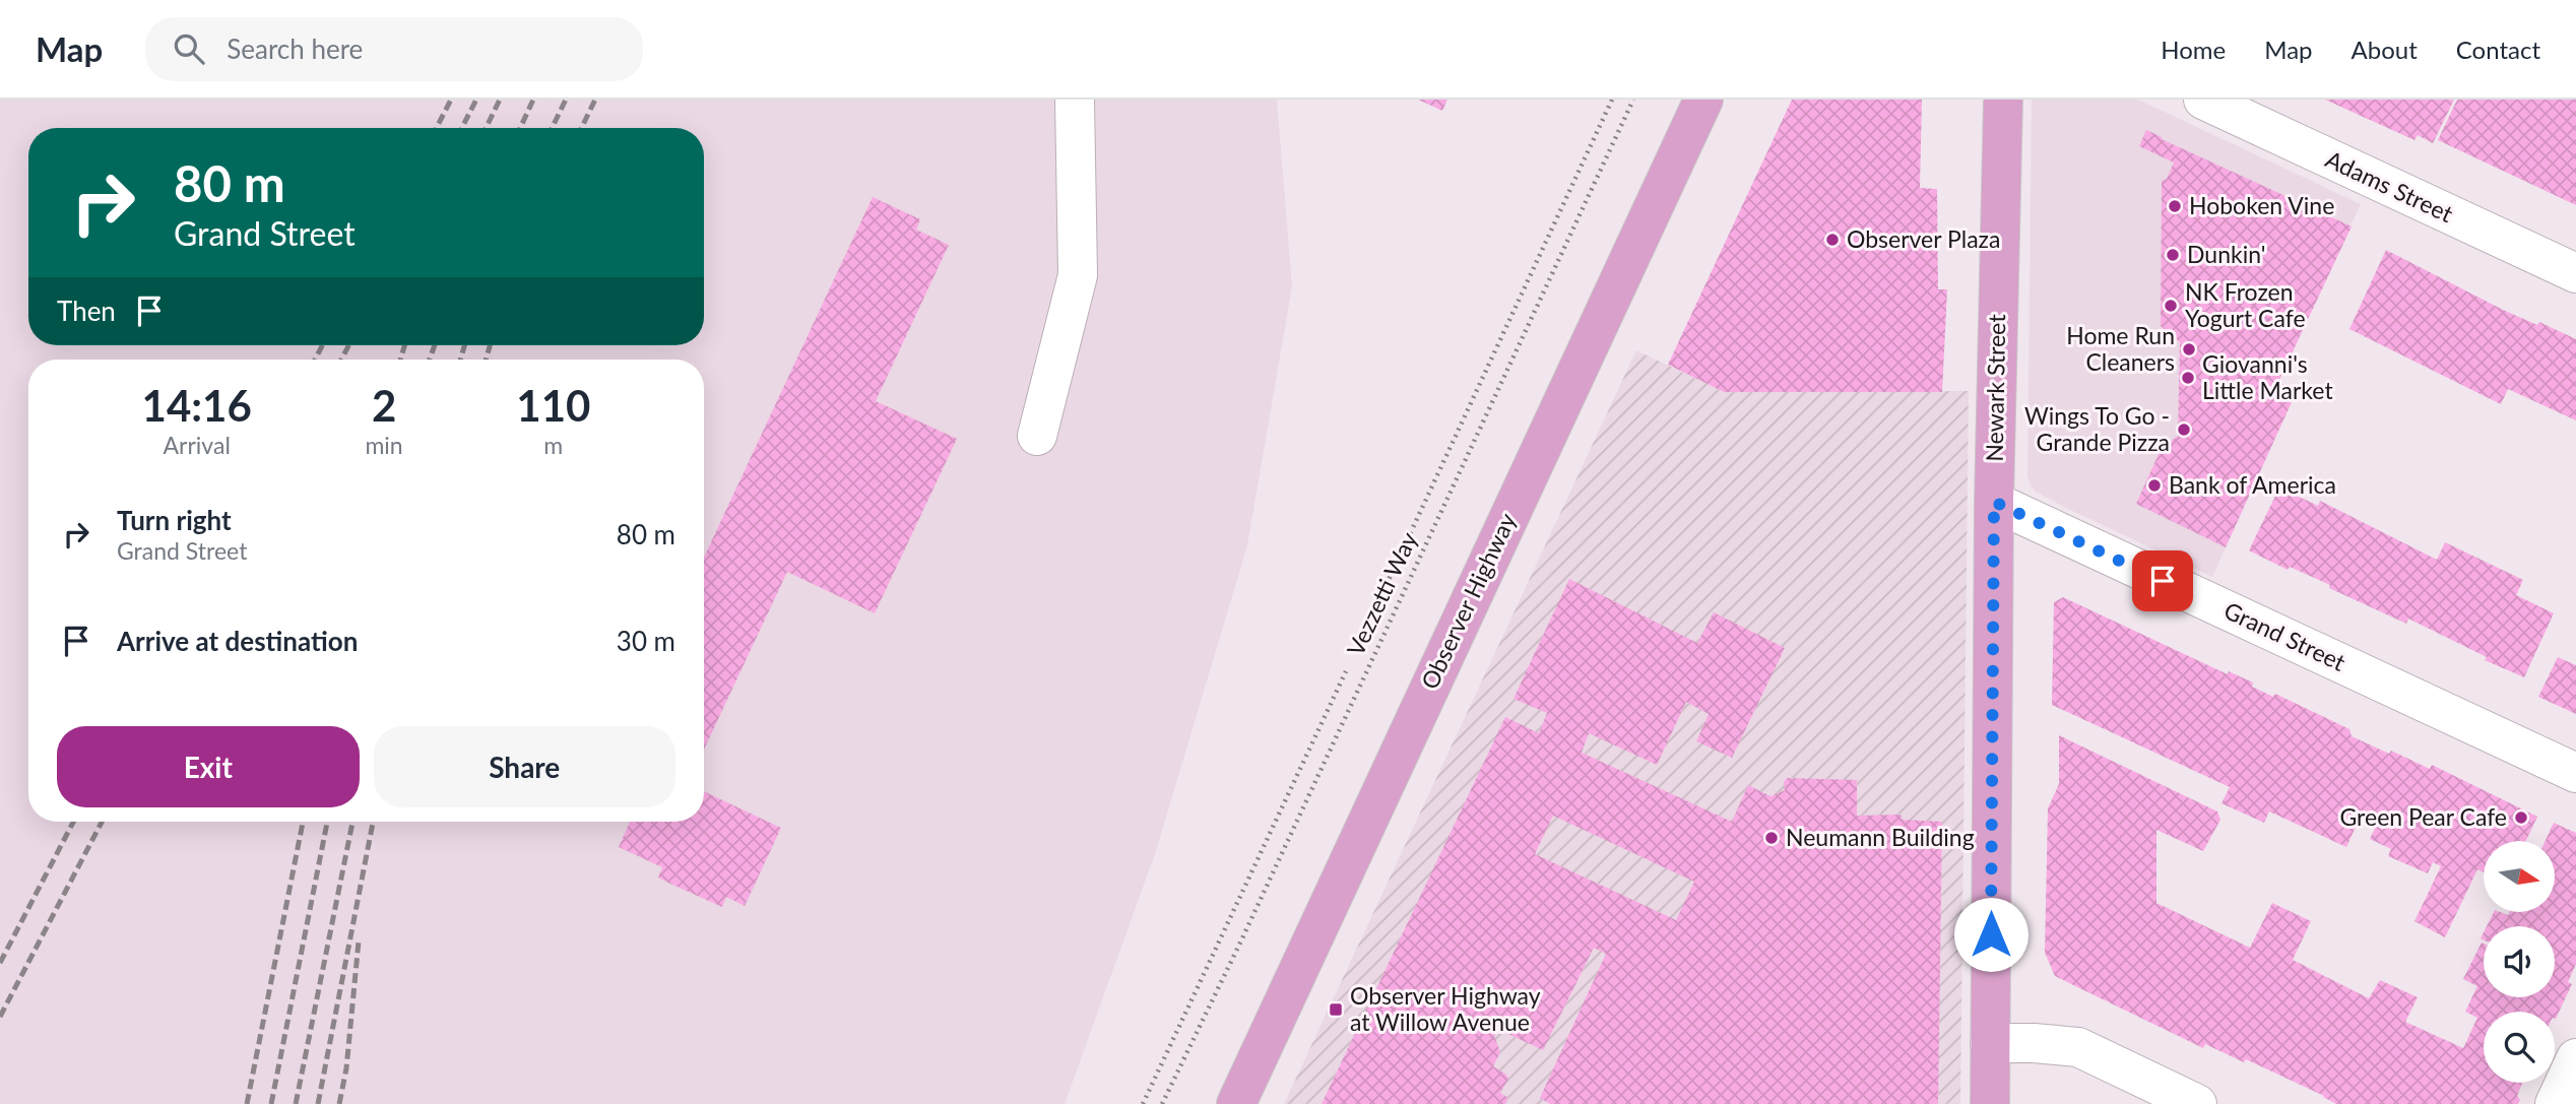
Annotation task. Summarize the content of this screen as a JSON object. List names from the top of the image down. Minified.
{"streets":{"main road":["Newark Street","Observer Highway"],"street":["Adams Street","Grand Street"],"path":["Vezzetti Way"]},"crossings":[["Newark Street","Grand Street"]],"places":{"other":["Hoboken Vine","Observer Plaza","Dunkin'","NK Frozen Yogurt Cafe","Home Run Cleaners","Giovanni's Little Market","Wings To Go - Grande Pizza","Bank of America","Green Pear Cafe","Neumann Building"],"transit":["Observer Highway at Willow Avenue"]},"north":"right","page":{"header":"Map","search":"Search here","nav":["Home","Map","About","Contact"],"turn":["80 m","Grand Street"],"then":"Then","eta":["14:16","Arrival","2","min","110","m"],"list":[{"name":"Turn right","note":"Grand Street","value":"80 m"},{"name":"Arrive at destination","value":"30 m"}],"buttons":["Exit","Share"]}}
